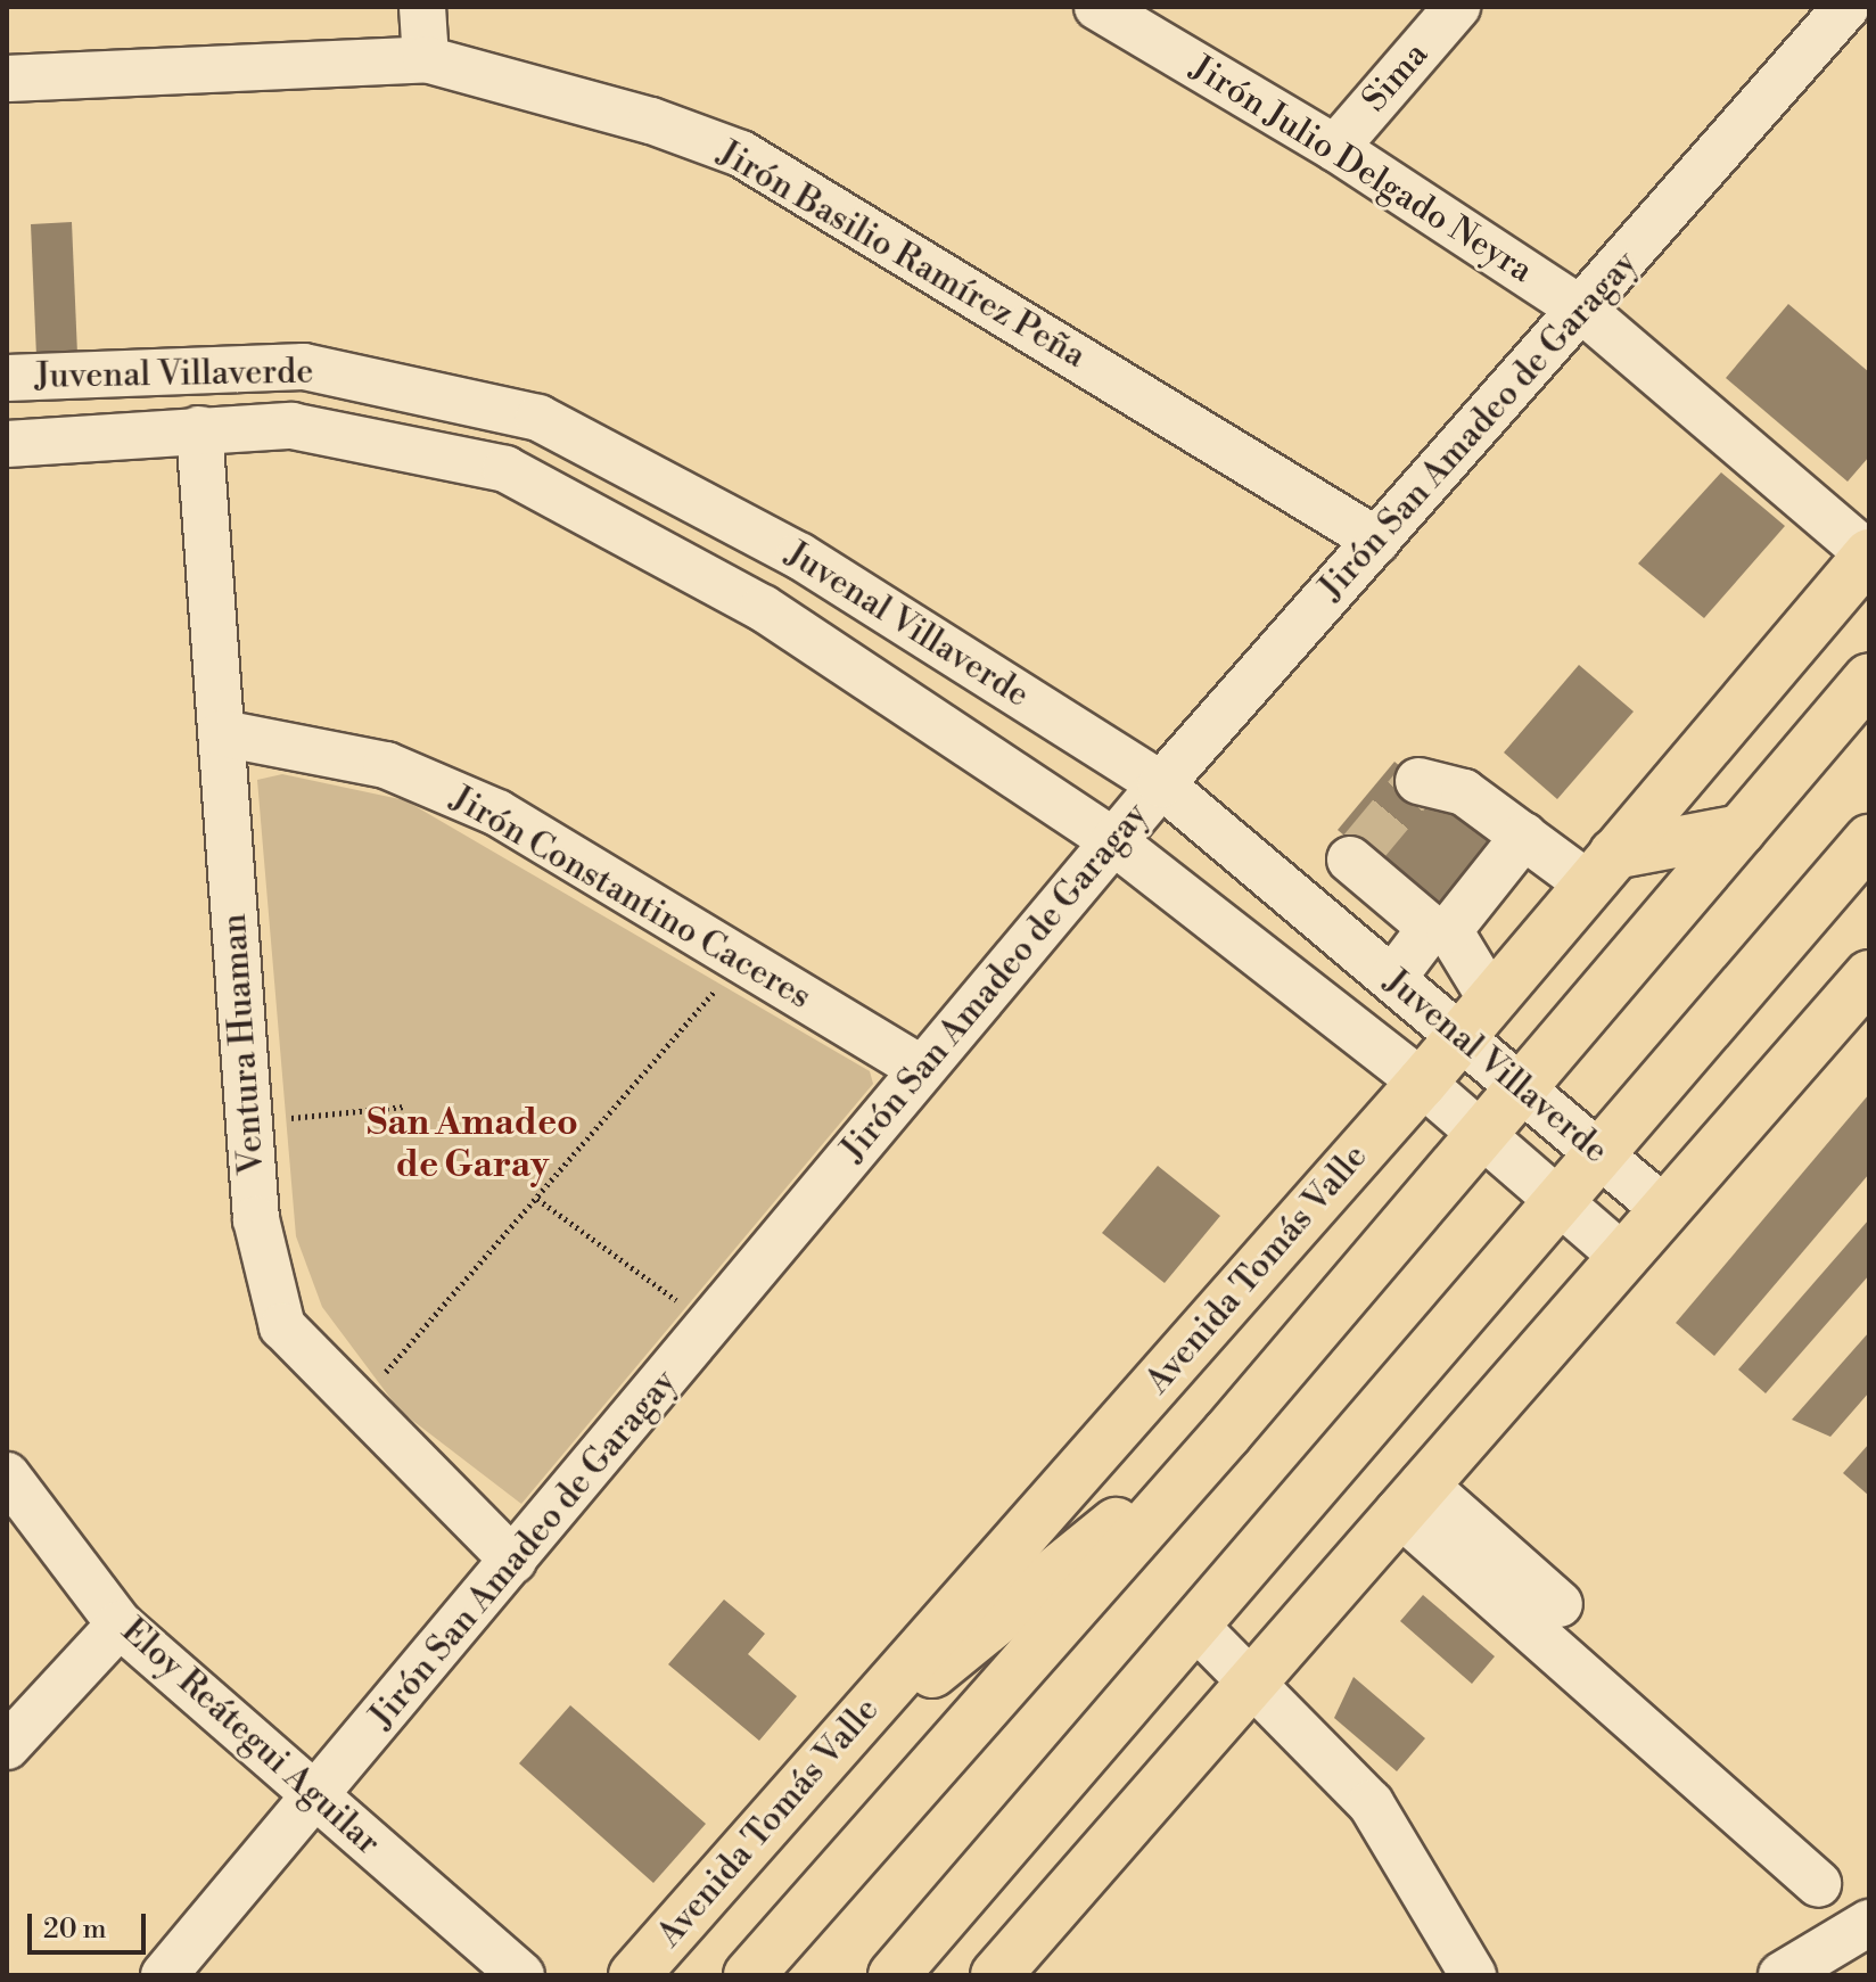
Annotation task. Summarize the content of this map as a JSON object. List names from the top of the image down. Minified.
{"streets":{"main road":["Avenida Tomás Valle"],"street":["Sima","Jirón Julio Delgado Neyra","Jirón Basilio Ramírez Peña","Juvenal Villaverde","Jirón San Amadeo de Garagay","Jirón Constantino Caceres","Ventura Huaman","Eloy Reátegui Aguilar"]},"crossings":[["Sima","Jirón Julio Delgado Neyra"],["Jirón Julio Delgado Neyra","Jirón San Amadeo de Garagay"],["Jirón Julio Delgado Neyra","Avenida Tomás Valle"],["Jirón Basilio Ramírez Peña","Jirón San Amadeo de Garagay"],["Juvenal Villaverde","Jirón San Amadeo de Garagay"],["Juvenal Villaverde","Ventura Huaman"],["Juvenal Villaverde","Avenida Tomás Valle"],["Jirón San Amadeo de Garagay","Jirón Constantino Caceres"],["Jirón San Amadeo de Garagay","Ventura Huaman"],["Jirón San Amadeo de Garagay","Eloy Reátegui Aguilar"],["Jirón Constantino Caceres","Ventura Huaman"]],"districts":["San Amadeo de Garay"],"scale_bar":"20 m"}
